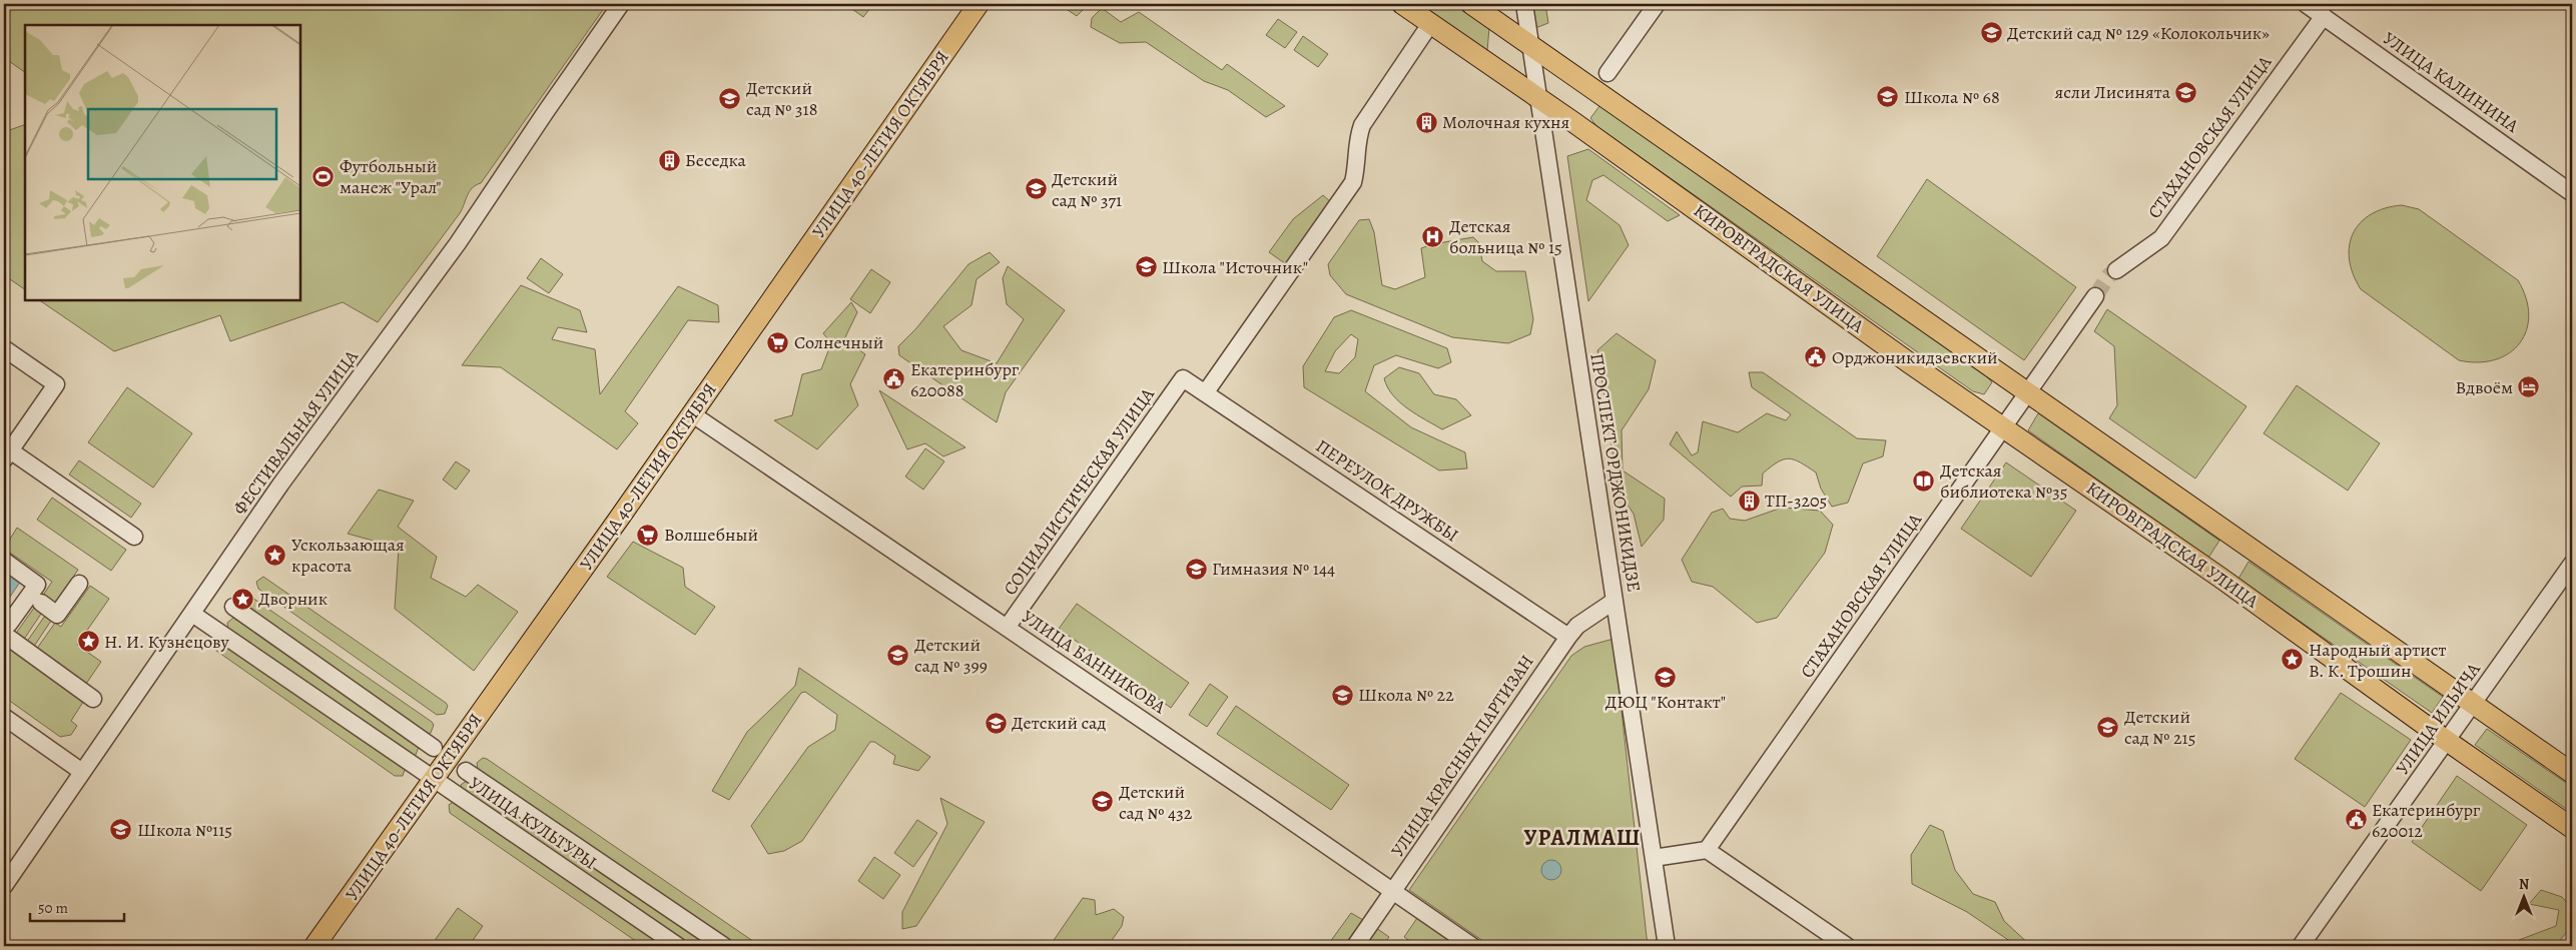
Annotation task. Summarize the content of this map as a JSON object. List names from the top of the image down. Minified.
{"streets":{"main road":["УЛИЦА 40-ЛЕТИЯ ОКТЯБРЯ","КИРОВГРАДСКАЯ УЛИЦА"],"street":["УЛИЦА КАЛИНИНА","СТАХАНОВСКАЯ УЛИЦА","ФЕСТИВАЛЬНАЯ УЛИЦА","ПРОСПЕКТ ОРДЖОНИКИДЗЕ","ПЕРЕУЛОК ДРУЖБЫ","СОЦИАЛИСТИЧЕСКАЯ УЛИЦА","УЛИЦА БАННИКОВА","УЛИЦА ИЛЬИЧА","УЛИЦА КРАСНЫХ ПАРТИЗАН","УЛИЦА КУЛЬТУРЫ"]},"crossings":[["УЛИЦА КАЛИНИНА","СТАХАНОВСКАЯ УЛИЦА"],["СТАХАНОВСКАЯ УЛИЦА","КИРОВГРАДСКАЯ УЛИЦА"],["УЛИЦА 40-ЛЕТИЯ ОКТЯБРЯ","УЛИЦА БАННИКОВА"],["УЛИЦА 40-ЛЕТИЯ ОКТЯБРЯ","УЛИЦА КУЛЬТУРЫ"],["КИРОВГРАДСКАЯ УЛИЦА","ПРОСПЕКТ ОРДЖОНИКИДЗЕ"],["КИРОВГРАДСКАЯ УЛИЦА","УЛИЦА ИЛЬИЧА"],["ФЕСТИВАЛЬНАЯ УЛИЦА","УЛИЦА КУЛЬТУРЫ"],["ПРОСПЕКТ ОРДЖОНИКИДЗЕ","УЛИЦА КРАСНЫХ ПАРТИЗАН"],["ПЕРЕУЛОК ДРУЖБЫ","СОЦИАЛИСТИЧЕСКАЯ УЛИЦА"],["ПЕРЕУЛОК ДРУЖБЫ","УЛИЦА КРАСНЫХ ПАРТИЗАН"],["СОЦИАЛИСТИЧЕСКАЯ УЛИЦА","УЛИЦА БАННИКОВА"],["УЛИЦА БАННИКОВА","УЛИЦА КРАСНЫХ ПАРТИЗАН"]],"districts":["УРАЛМАШ"],"places":{"school or university":["Детский сад № 129 «Колокольчик»","ясли Лисинята","Школа № 68","Детский сад № 318","Детский сад № 371","Школа \"Источник\"","Гимназия № 144","Детский сад № 399","ДЮЦ \"Контакт\"","Школа № 22","Детский сад","Детский сад № 215","Детский сад № 432","Школа №115"],"building":["Молочная кухня","Беседка","ТП-3205"],"sports":["Футбольный манеж \"Урал\""],"hospital":["Детская больница № 15"],"supermarket":["Солнечный","Волшебный"],"public building":["Орджоникидзевский","Екатеринбург 620088","Екатеринбург 620012"],"hotel":["Вдвоём"],"library":["Детская библиотека №35"],"place":["Ускользающая красота","Дворник","Н. И. Кузнецову","Народный артист В. К. Трошин"]},"scale_bar":"50 m","north":"top"}
